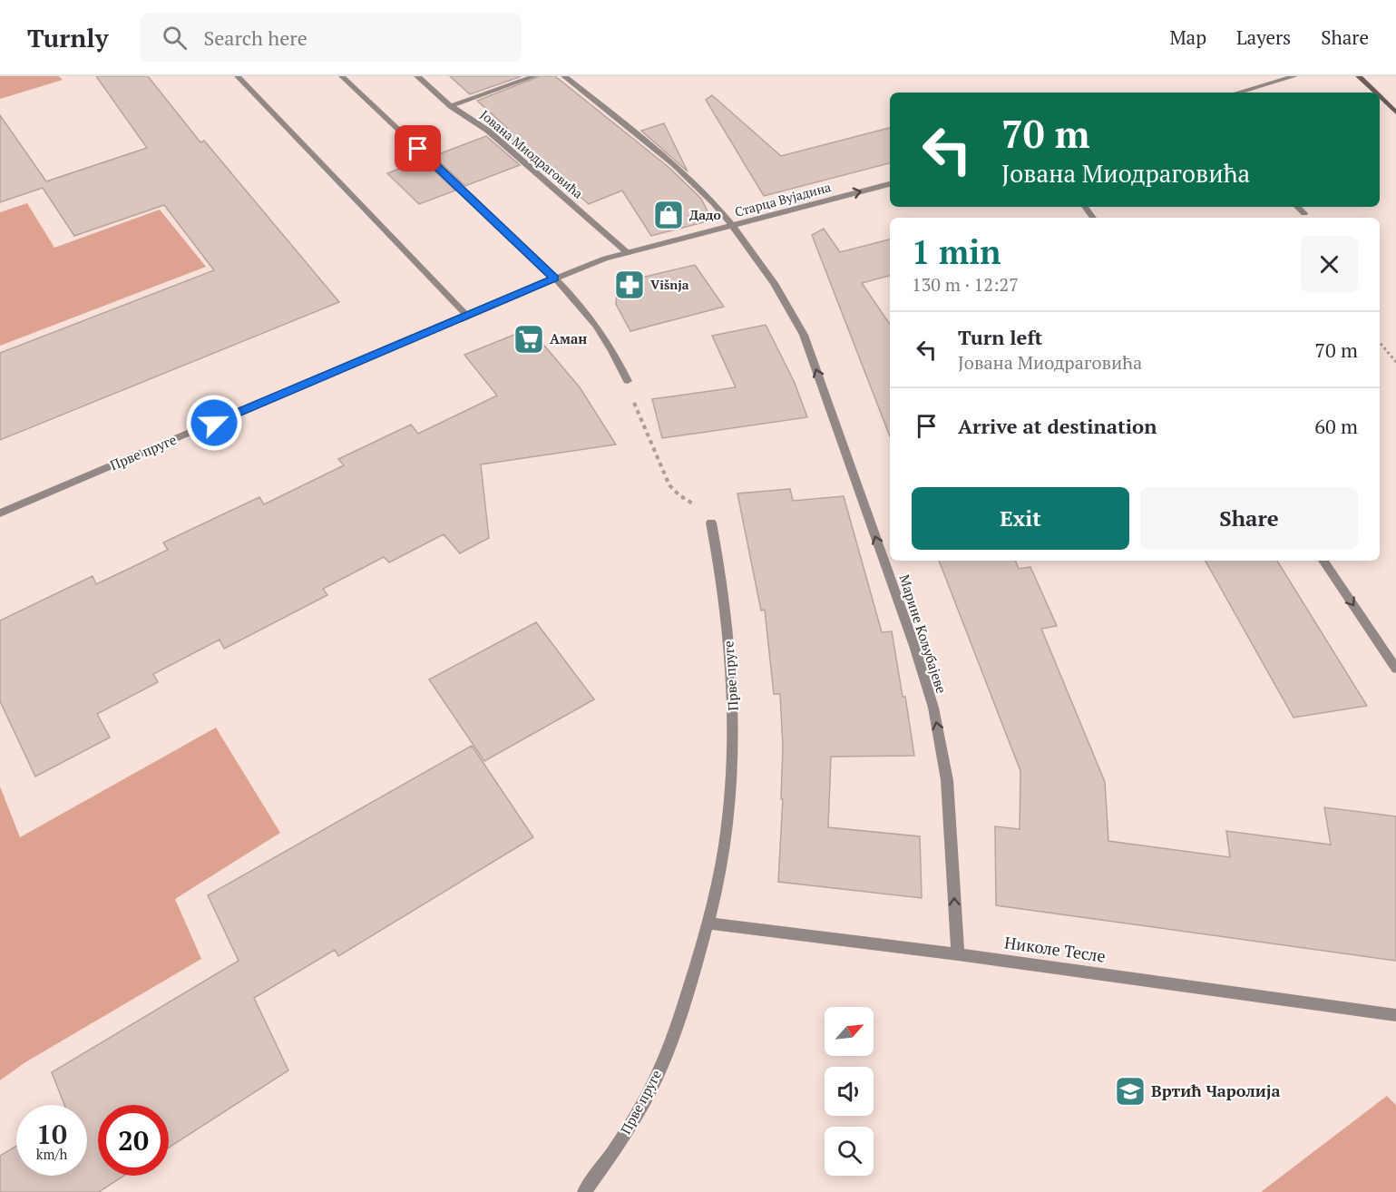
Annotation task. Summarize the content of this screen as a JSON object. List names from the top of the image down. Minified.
{"streets":{"street":["Јована Миодраговића","Старца Вујадина","Прве пруге","Марине Кољубајеве","Николе Тесле"]},"crossings":[["Јована Миодраговића","Старца Вујадина"],["Старца Вујадина","Прве пруге"],["Старца Вујадина","Марине Кољубајеве"],["Прве пруге","Николе Тесле"],["Марине Кољубајеве","Николе Тесле"]],"one_way":["Старца Вујадина","Марине Кољубајеве"],"places":{"shop":["Дадо"],"pharmacy":["Višnja"],"supermarket":["Аман"],"school or university":["Вртић Чаролија"]},"north":"top right","page":{"header":"Turnly","search":"Search here","nav":["Map","Layers","Share"],"turn":["70 m","Јована Миодраговића"],"heading":["1 min","130 m · 12:27"],"list":[{"name":"Turn left","note":"Јована Миодраговића","value":"70 m"},{"name":"Arrive at destination","value":"60 m"}],"buttons":["Exit","Share"],"speed":"10 km/h","limit":"20"}}
